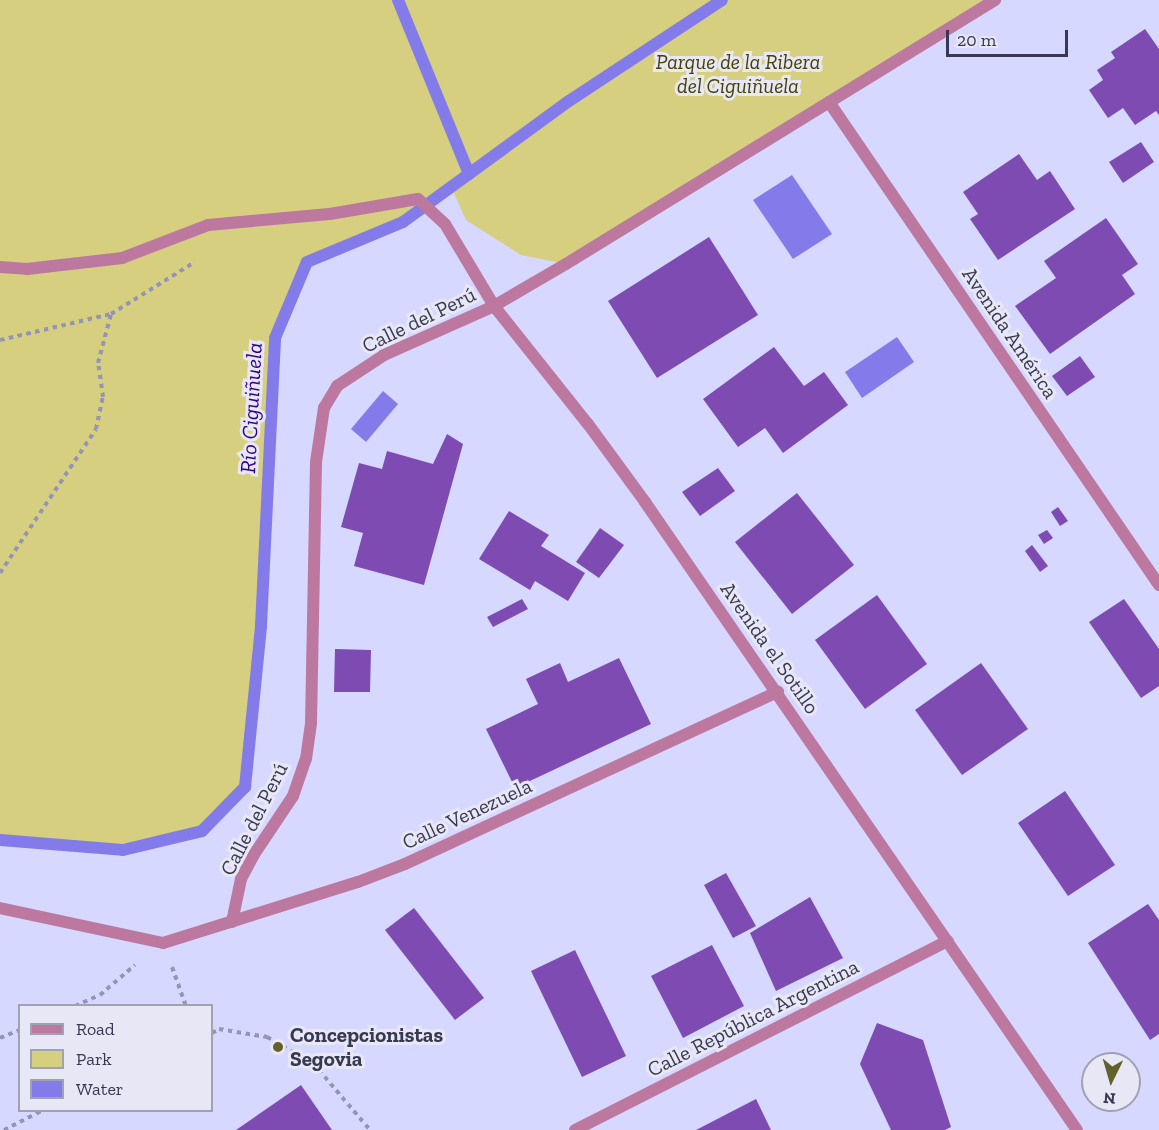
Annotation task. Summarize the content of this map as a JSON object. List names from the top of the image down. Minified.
{"streets":{"street":["Calle del Perú","Avenida América","Avenida el Sotillo","Calle Venezuela","Calle República Argentina"]},"crossings":[["Calle del Perú","Avenida América"],["Calle del Perú","Avenida el Sotillo"],["Calle del Perú","Calle Venezuela"],["Avenida el Sotillo","Calle Venezuela"],["Avenida el Sotillo","Calle República Argentina"]],"water":["Río Ciguiñuela"],"parks":["Parque de la Ribera del Ciguiñuela"],"places":["Concepcionistas Segovia"],"legend":["Road","Park","Water"],"scale_bar":"20 m","north":"bottom"}
